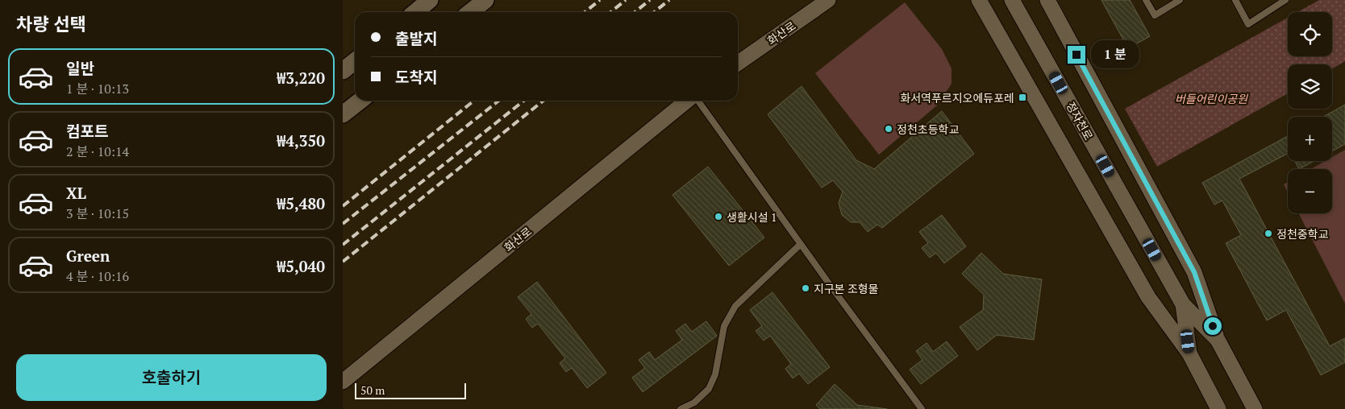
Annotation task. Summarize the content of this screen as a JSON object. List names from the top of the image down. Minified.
{"streets":{"street":["화산로","정자천로"]},"parks":["버들어린이공원"],"places":{"transit":["화서역푸르지오에듀포레"],"other":["정천초등학교","생활시설 1","정천중학교","지구본 조형물"]},"scale_bar":"50 m","page":{"heading":"차량 선택","map_buttons":["+","−"],"banner":["출발지","도착지"],"bubble":"1 분","list":[{"name":"일반","note":"1 분 · 10:13","value":"₩3,220"},{"name":"컴포트","note":"2 분 · 10:14","value":"₩4,350"},{"name":"XL","note":"3 분 · 10:15","value":"₩5,480"},{"name":"Green","note":"4 분 · 10:16","value":"₩5,040"}],"buttons":"호출하기","scale":"50 m"}}
